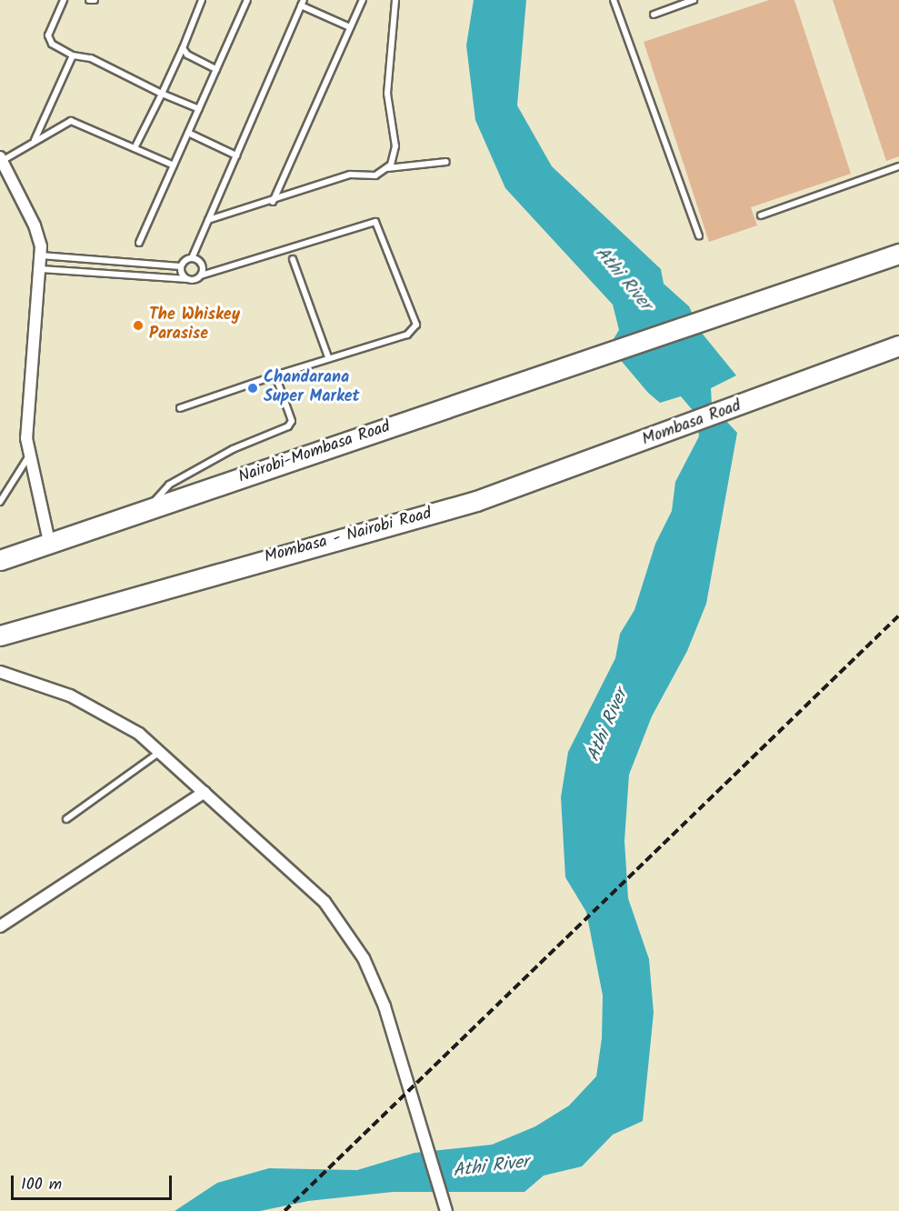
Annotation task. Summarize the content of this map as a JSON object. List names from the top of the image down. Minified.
{"streets":{"highway":["Mombasa Road","Nairobi-Mombasa Road","Mombasa - Nairobi Road"]},"crossings":[["Mombasa Road","Mombasa - Nairobi Road"]],"water":["Athi River"],"places":["The Whiskey Parasise","Chandarana Super Market"],"scale_bar":"100 m"}
